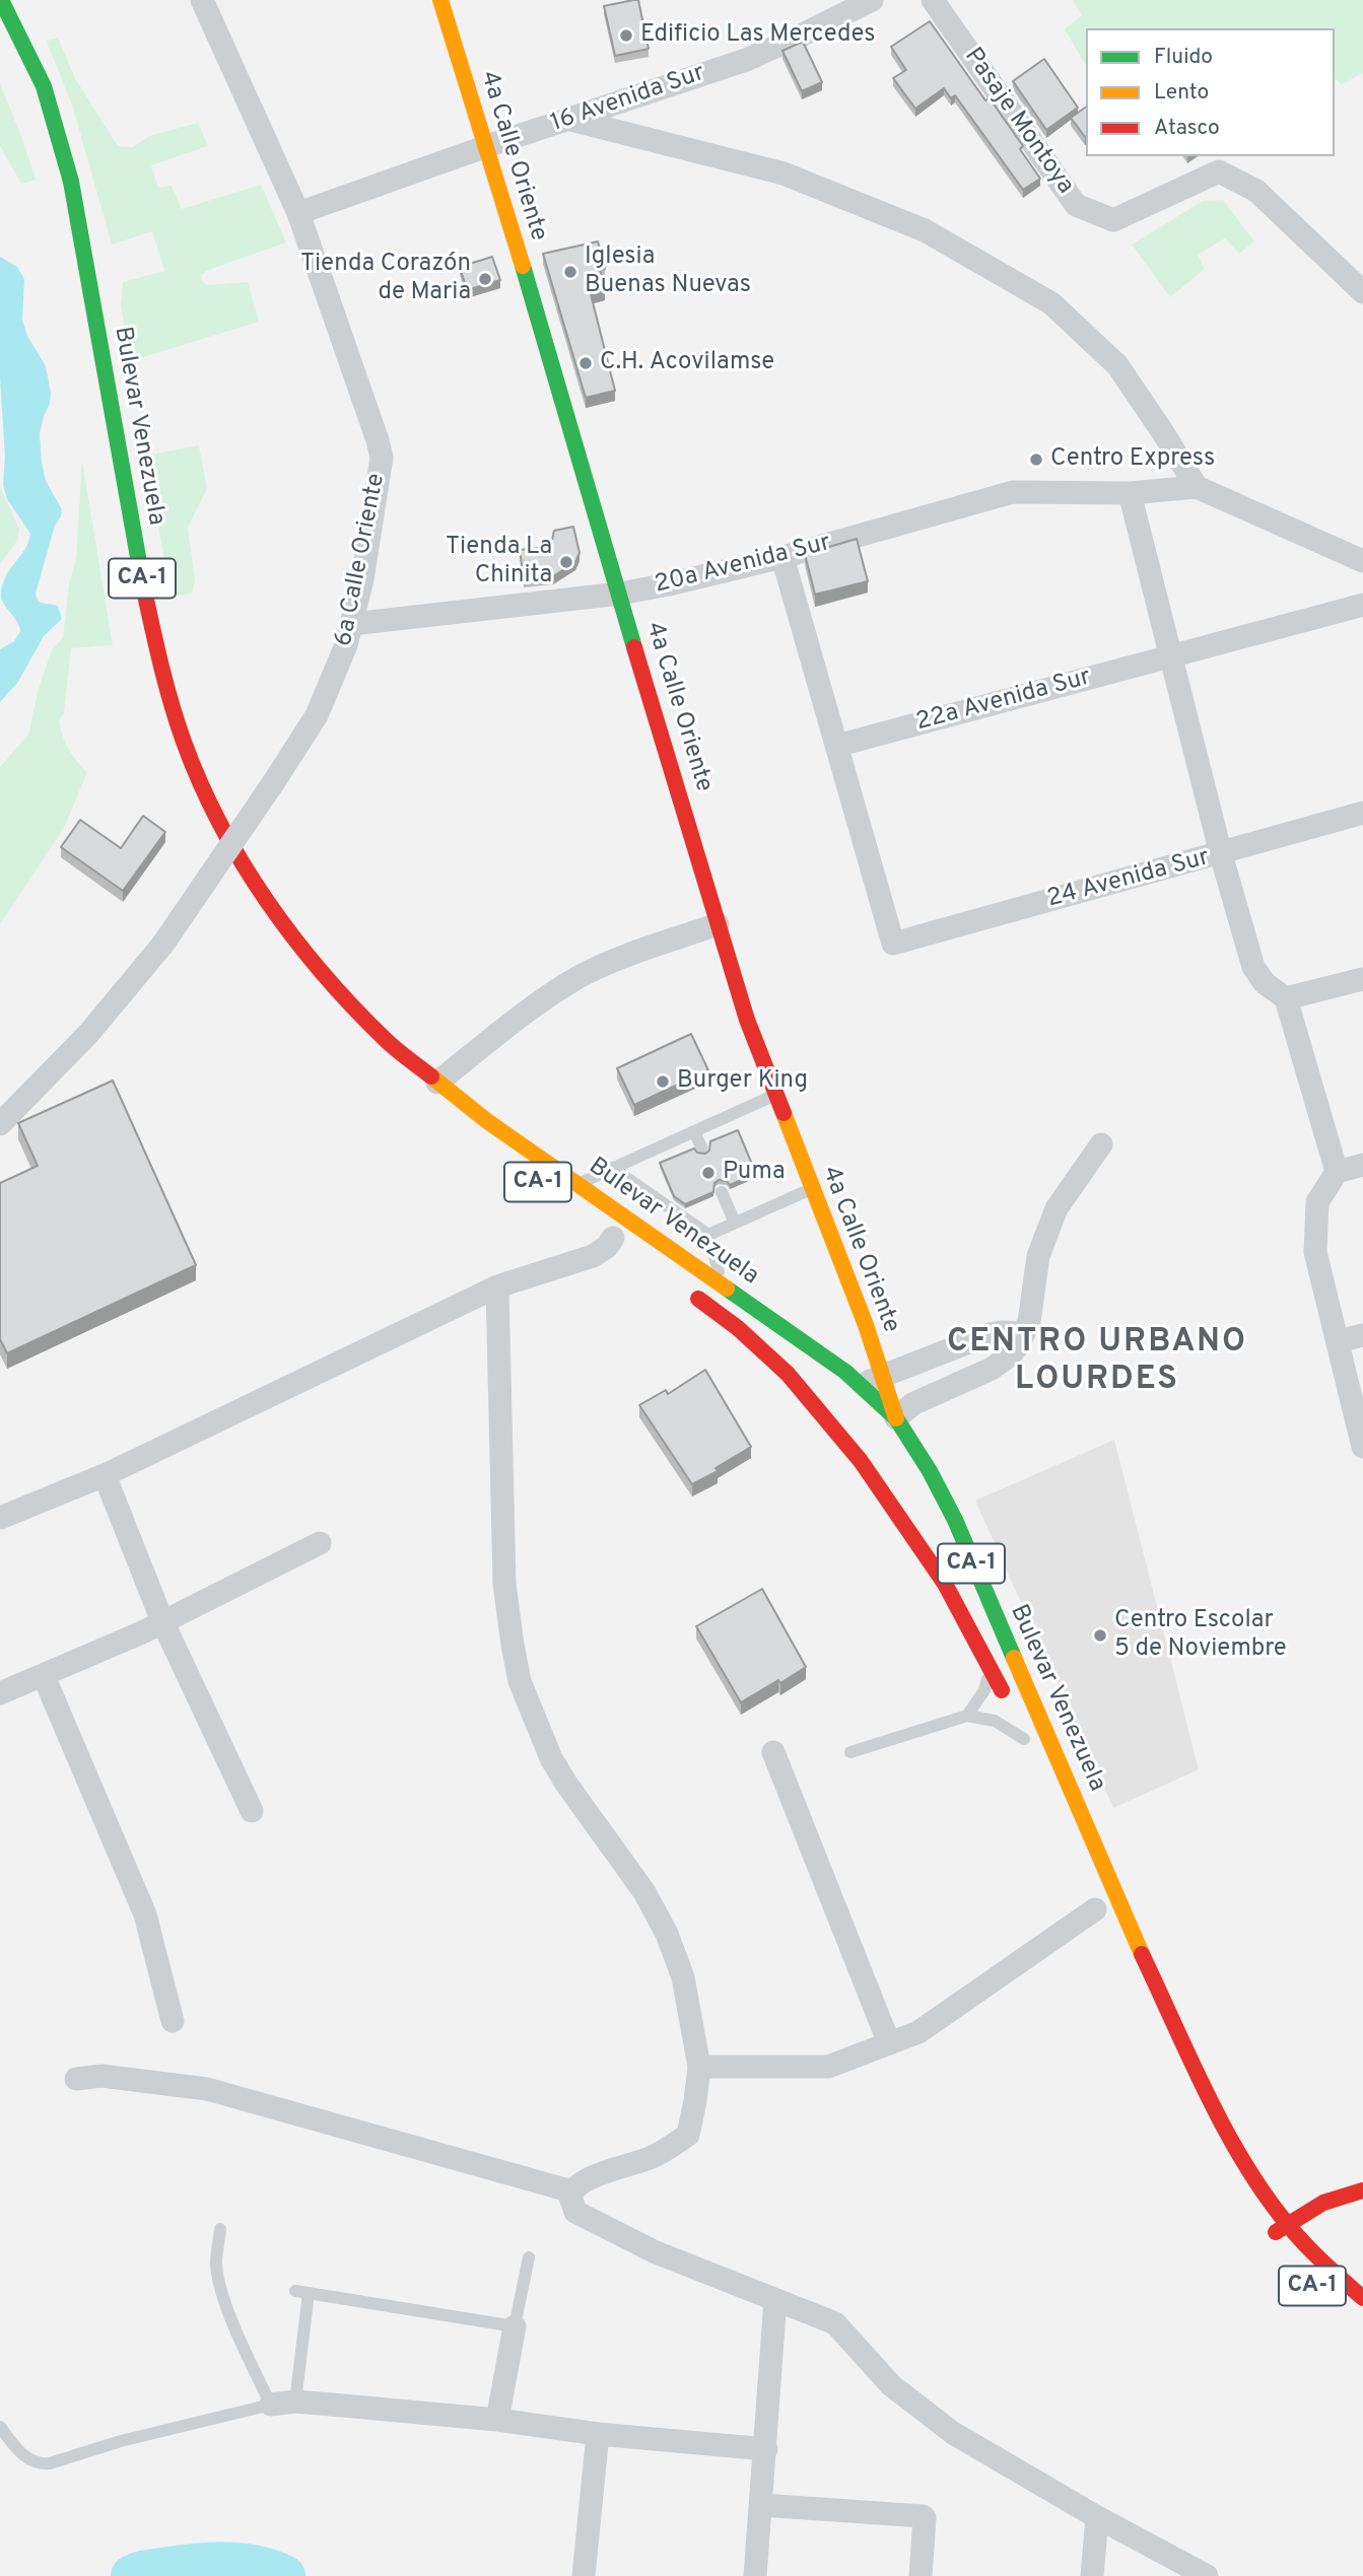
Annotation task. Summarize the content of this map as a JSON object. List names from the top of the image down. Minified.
{"streets":{"main road":["4a Calle Oriente","Bulevar Venezuela","CA-1"],"street":["16 Avenida Sur","Pasaje Montoya","6a Calle Oriente","20a Avenida Sur","22a Avenida Sur","24 Avenida Sur"]},"crossings":[["16 Avenida Sur","4a Calle Oriente"],["16 Avenida Sur","6a Calle Oriente"],["4a Calle Oriente","Bulevar Venezuela"],["4a Calle Oriente","20a Avenida Sur"],["6a Calle Oriente","20a Avenida Sur"],["22a Avenida Sur","24 Avenida Sur"]],"districts":["CENTRO URBANO LOURDES"],"places":["Edificio Las Mercedes","Iglesia Buenas Nuevas","Tienda Corazón de Maria","C.H. Acovilamse","Centro Express","Tienda La Chinita","Burger King","Puma","Centro Escolar 5 de Noviembre"],"legend":["Fluido","Lento","Atasco"]}
